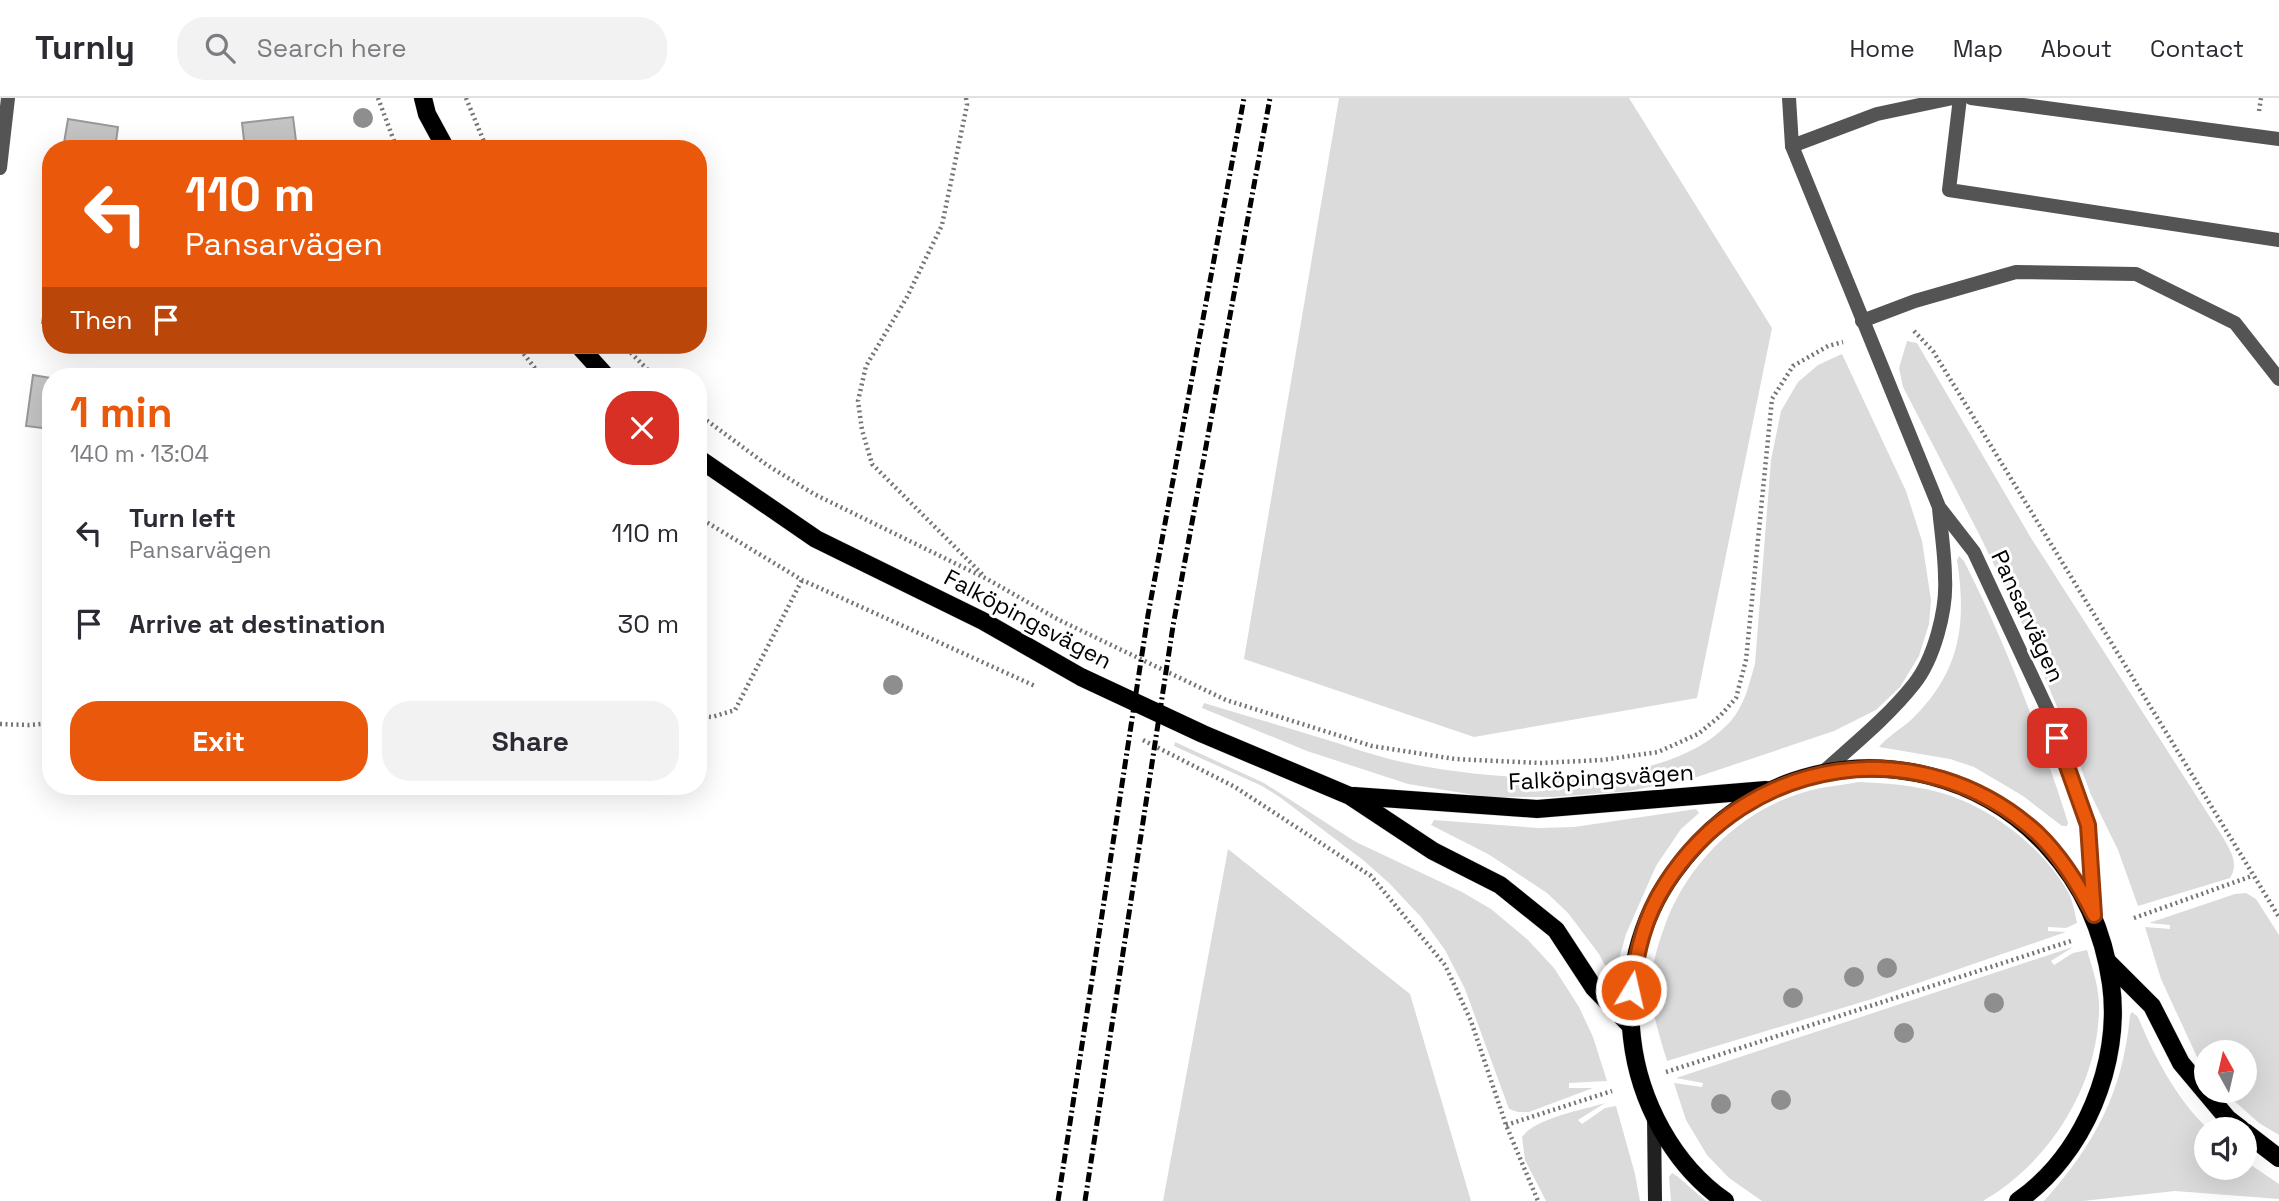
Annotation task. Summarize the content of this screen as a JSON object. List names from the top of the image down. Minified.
{"streets":{"main road":["Falköpingsvägen"],"street":["Pansarvägen"]},"north":"top","page":{"header":"Turnly","search":"Search here","nav":["Home","Map","About","Contact"],"turn":["110 m","Pansarvägen"],"then":"Then","heading":["1 min","140 m · 13:04"],"list":[{"name":"Turn left","note":"Pansarvägen","value":"110 m"},{"name":"Arrive at destination","value":"30 m"}],"buttons":["Exit","Share"]}}
